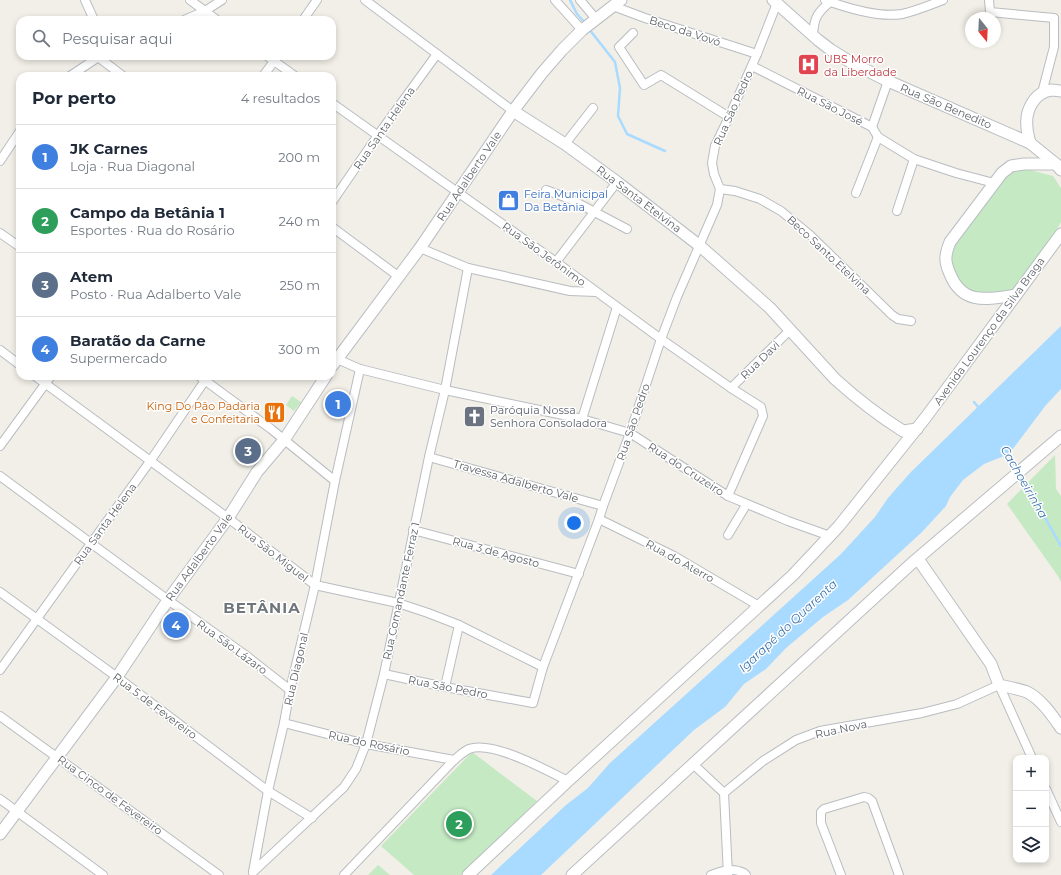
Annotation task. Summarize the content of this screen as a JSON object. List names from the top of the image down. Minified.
{"streets":{"street":["Beco da Vovó","Rua São José","Rua São Benedito","Rua São Pedro","Rua Santa Helena","Rua Adalberto Vale","Rua Santa Etelvina","Rua São Jerônimo","Beco Santo Etelvina","Avenida Lourenço da Silva Braga","Rua Davi","Rua do Cruzeiro","Travessa Adalberto Vale","Rua 3 de Agosto","Rua São Miguel","Rua do Aterro","Rua Comandante Ferraz 1","Rua São Lázaro","Rua Diagonal","Rua 5 de Fevereiro","Rua Nova","Rua do Rosário","Rua Cinco de Fevereiro"]},"crossings":[["Beco da Vovó","Rua São Pedro"],["Beco da Vovó","Rua Adalberto Vale"],["Rua São José","Rua São Pedro"],["Rua São Benedito","Rua São Pedro"],["Rua São Pedro","Rua Santa Etelvina"],["Rua São Pedro","Rua São Jerônimo"],["Rua São Pedro","Beco Santo Etelvina"],["Rua São Pedro","Rua do Cruzeiro"],["Rua São Pedro","Travessa Adalberto Vale"],["Rua São Pedro","Rua 3 de Agosto"],["Rua São Pedro","Rua São Miguel"],["Rua São Pedro","Rua do Aterro"],["Rua São Pedro","Rua Comandante Ferraz 1"],["Rua Santa Helena","Rua Santa Etelvina"],["Rua Santa Helena","Rua São Jerônimo"],["Rua Santa Helena","Rua São Miguel"],["Rua Santa Helena","Rua São Lázaro"],["Rua Santa Helena","Rua 5 de Fevereiro"],["Rua Adalberto Vale","Rua Santa Etelvina"],["Rua Adalberto Vale","Rua São Jerônimo"],["Rua Adalberto Vale","Rua São Miguel"],["Rua Adalberto Vale","Rua São Lázaro"],["Rua Adalberto Vale","Rua 5 de Fevereiro"],["Rua Adalberto Vale","Rua Cinco de Fevereiro"],["Rua Santa Etelvina","Avenida Lourenço da Silva Braga"],["Rua Santa Etelvina","Rua Davi"],["Rua São Jerônimo","Rua Davi"],["Rua São Jerônimo","Rua do Cruzeiro"],["Avenida Lourenço da Silva Braga","Rua do Cruzeiro"],["Avenida Lourenço da Silva Braga","Rua do Aterro"],["Rua do Cruzeiro","Rua Comandante Ferraz 1"],["Rua do Cruzeiro","Rua Diagonal"],["Travessa Adalberto Vale","Rua Comandante Ferraz 1"],["Rua 3 de Agosto","Rua Comandante Ferraz 1"],["Rua São Miguel","Rua Comandante Ferraz 1"],["Rua São Miguel","Rua Diagonal"],["Rua Comandante Ferraz 1","Rua Diagonal"],["Rua Comandante Ferraz 1","Rua 5 de Fevereiro"],["Rua Comandante Ferraz 1","Rua do Rosário"],["Rua São Lázaro","Rua Diagonal"],["Rua Diagonal","Rua 5 de Fevereiro"],["Rua Diagonal","Rua do Rosário"]],"districts":["BETÂNIA"],"water":["Cachoeirinha","Igarapé do Quarenta"],"places":{"hospital":["UBS Morro da Liberdade"],"shop":["Feira Municipal Da Betânia"],"restaurant":["King Do Pão Padaria e Confeitaria"],"church":["Paróquia Nossa Senhora Consoladora"]},"north":"bottom","page":{"search":"Pesquisar aqui","heading":["Por perto","4 resultados"],"list":[{"mark":"1","name":"JK Carnes","note":"Loja · Rua Diagonal","value":"200 m"},{"mark":"2","name":"Campo da Betânia 1","note":"Esportes · Rua do Rosário","value":"240 m"},{"mark":"3","name":"Atem","note":"Posto · Rua Adalberto Vale","value":"250 m"},{"mark":"4","name":"Baratão da Carne","note":"Supermercado","value":"300 m"}],"pins":["1","3","4","2"],"map_buttons":["+","−"]}}
